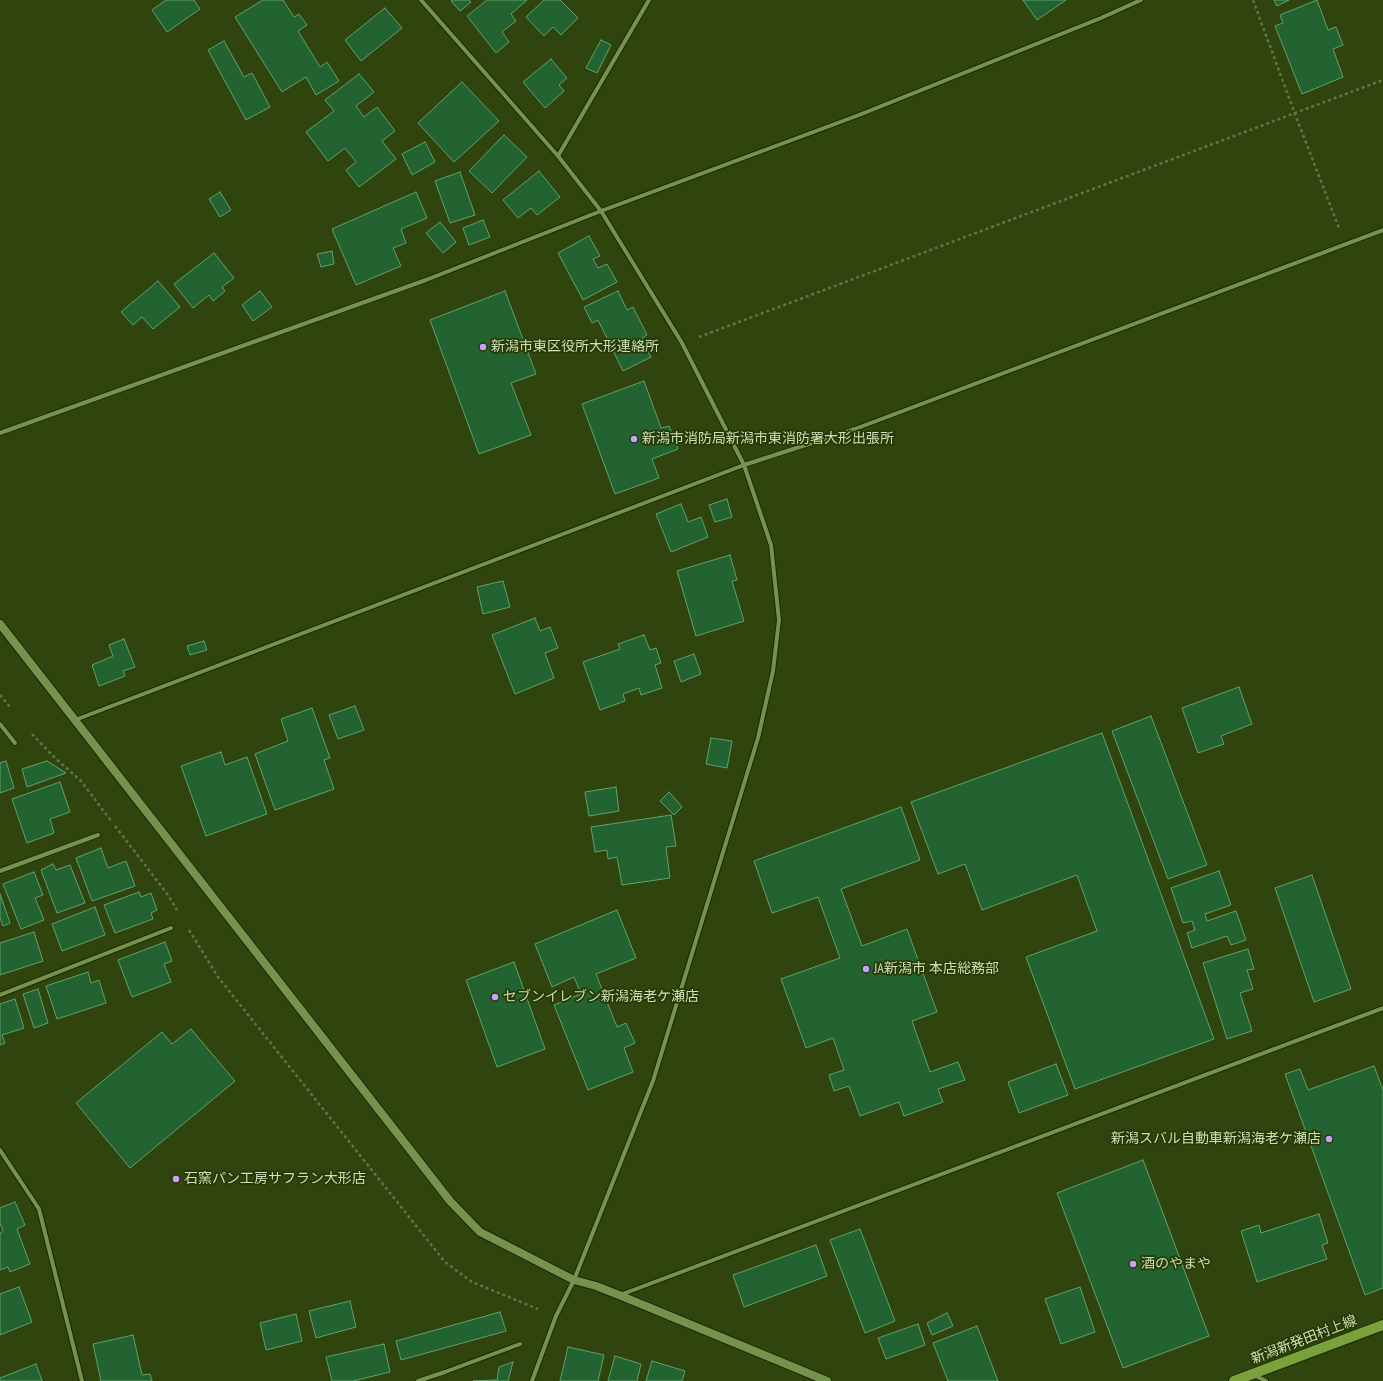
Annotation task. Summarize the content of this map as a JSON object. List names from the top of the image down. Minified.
{"streets":{"main road":["新潟新発田村上線"]},"places":["新潟市東区役所大形連絡所","新潟市消防局新潟市東消防署大形出張所","JA新潟市 本店総務部","セブンイレブン新潟海老ケ瀬店","新潟スバル自動車新潟海老ケ瀬店","石窯パン工房サフラン大形店","酒のやまや"]}
